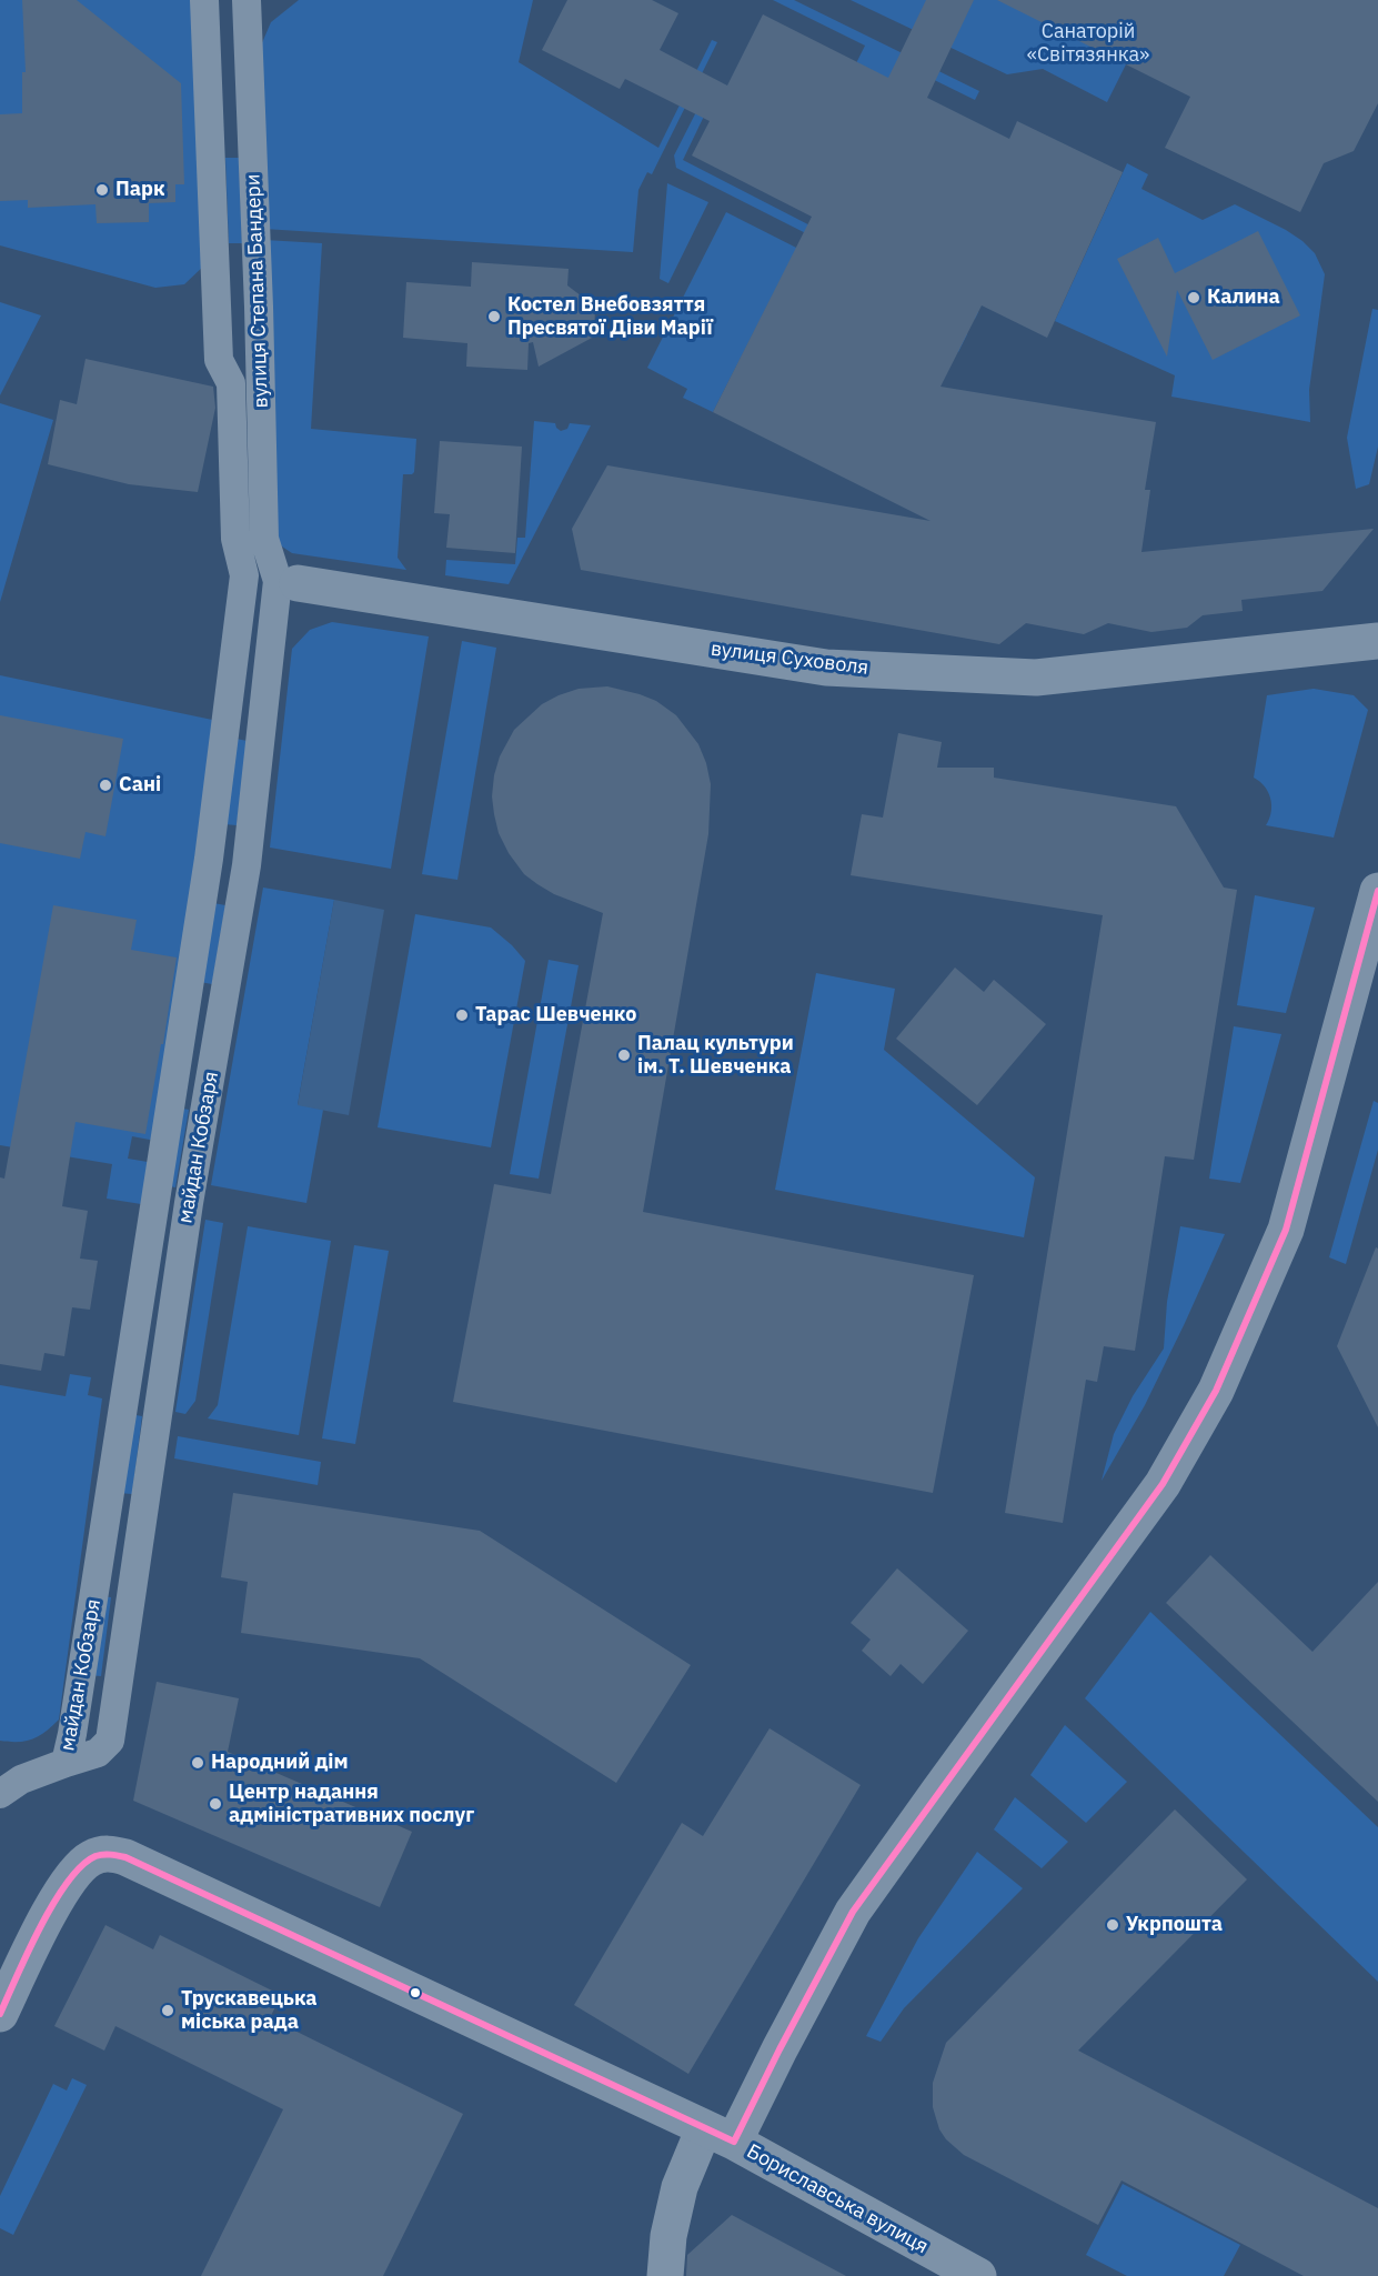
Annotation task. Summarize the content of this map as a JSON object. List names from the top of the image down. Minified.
{"streets":{"street":["вулиця Степана Бандери","вулиця Суховоля","майдан Кобзаря","Бориславська вулиця"]},"crossings":[["вулиця Степана Бандери","вулиця Суховоля"],["вулиця Степана Бандери","майдан Кобзаря"],["вулиця Суховоля","майдан Кобзаря"]],"parks":["Санаторій «Світязянка»"],"places":["Парк","Калина","Костел Внебовзяття Пресвятої Діви Марії","Сані","Тарас Шевченко","Палац культури ім. Т. Шевченка","Народний дім","Центр надання адміністративних послуг","Укрпошта","Трускавецька міська рада"]}
